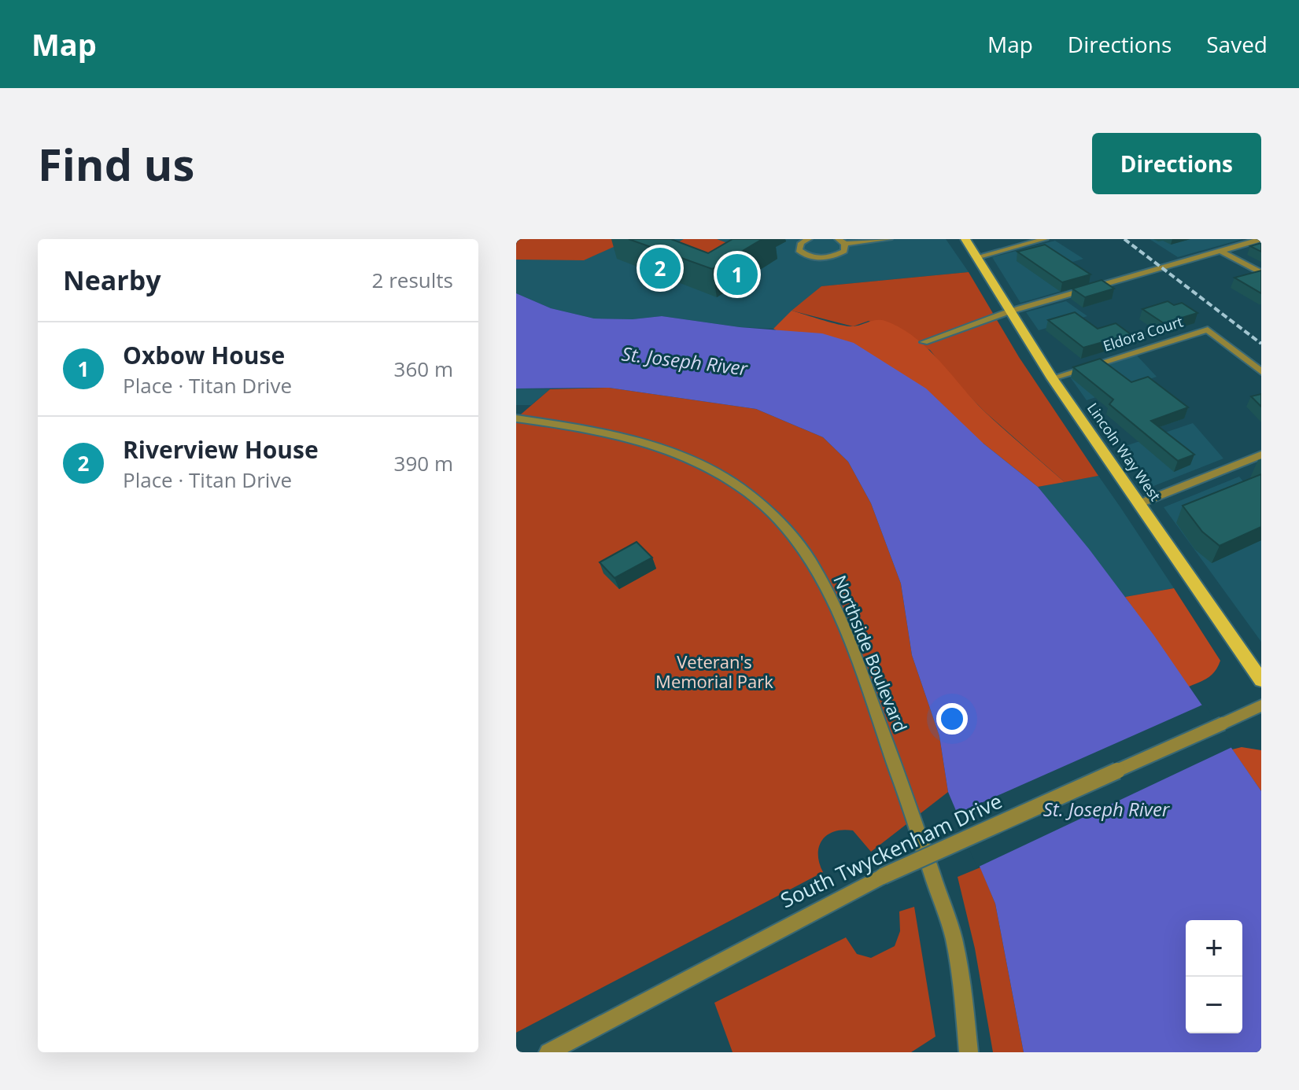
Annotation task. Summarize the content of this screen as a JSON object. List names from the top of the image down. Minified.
{"streets":{"main road":["Lincoln Way West"],"street":["Eldora Court","Northside Boulevard","South Twyckenham Drive"]},"crossings":[["Eldora Court","Lincoln Way West"]],"water":["St. Joseph River"],"parks":["Veteran's Memorial Park"],"page":{"header":"Map","nav":["Map","Directions","Saved"],"buttons":"Directions","title":"Find us","heading":["Nearby","2 results"],"pins":["2","1"],"list":[{"mark":"1","name":"Oxbow House","note":"Place · Titan Drive","value":"360 m"},{"mark":"2","name":"Riverview House","note":"Place · Titan Drive","value":"390 m"}],"map_buttons":["+","−"]}}
